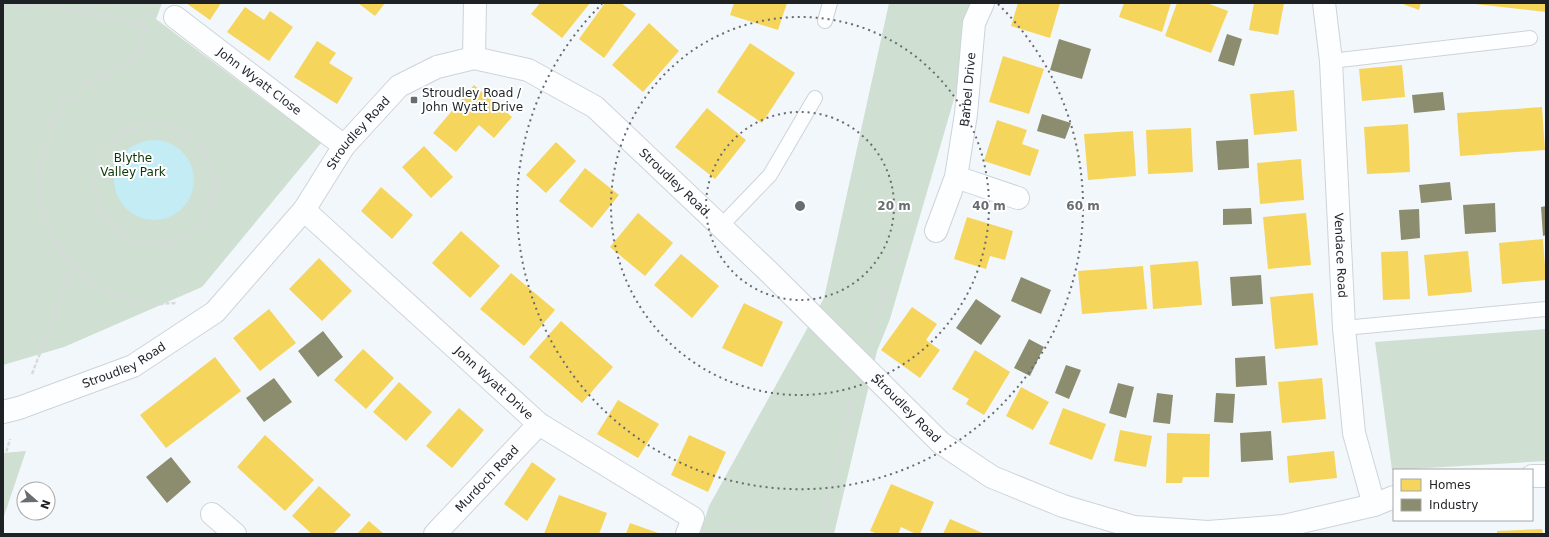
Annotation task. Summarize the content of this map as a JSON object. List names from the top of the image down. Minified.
{"streets":{"street":["John Wyatt Close","Barbel Drive","Stroudley Road","Vendace Road","John Wyatt Drive","Murdoch Road"]},"crossings":[["John Wyatt Close","Stroudley Road"],["Stroudley Road","Vendace Road"],["Stroudley Road","John Wyatt Drive"],["John Wyatt Drive","Murdoch Road"]],"parks":["Blythe Valley Park"],"places":{"transit":["Stroudley Road / John Wyatt Drive"]},"legend":["Homes","Industry"],"north":"right","rings":["20 m","40 m","60 m"]}
